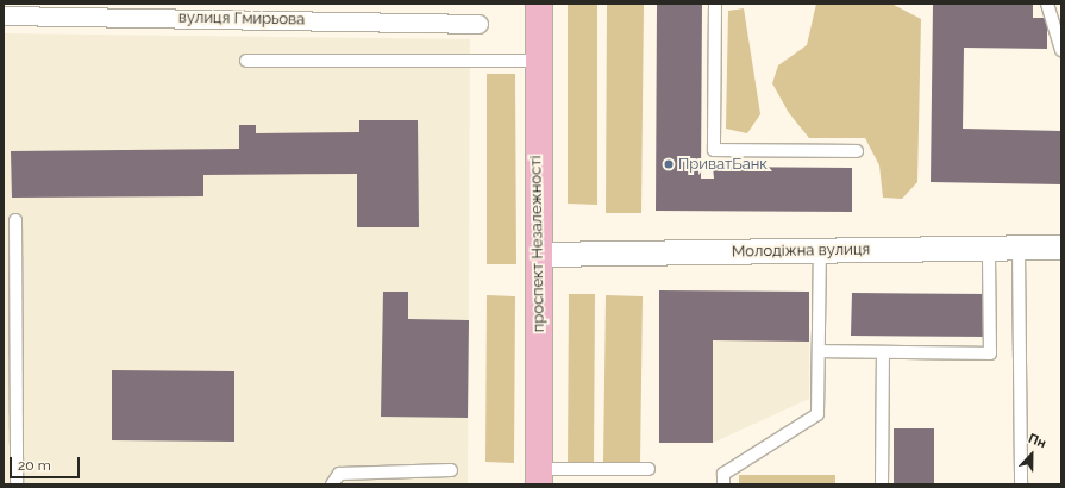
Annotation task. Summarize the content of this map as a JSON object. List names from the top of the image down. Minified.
{"streets":{"main road":["проспект Незалежності"],"street":["вулиця Гмирьова","Молодіжна вулиця"]},"crossings":[["проспект Незалежності","Молодіжна вулиця"]],"places":["ПриватБанк"],"scale_bar":"20 m","north":"top"}
